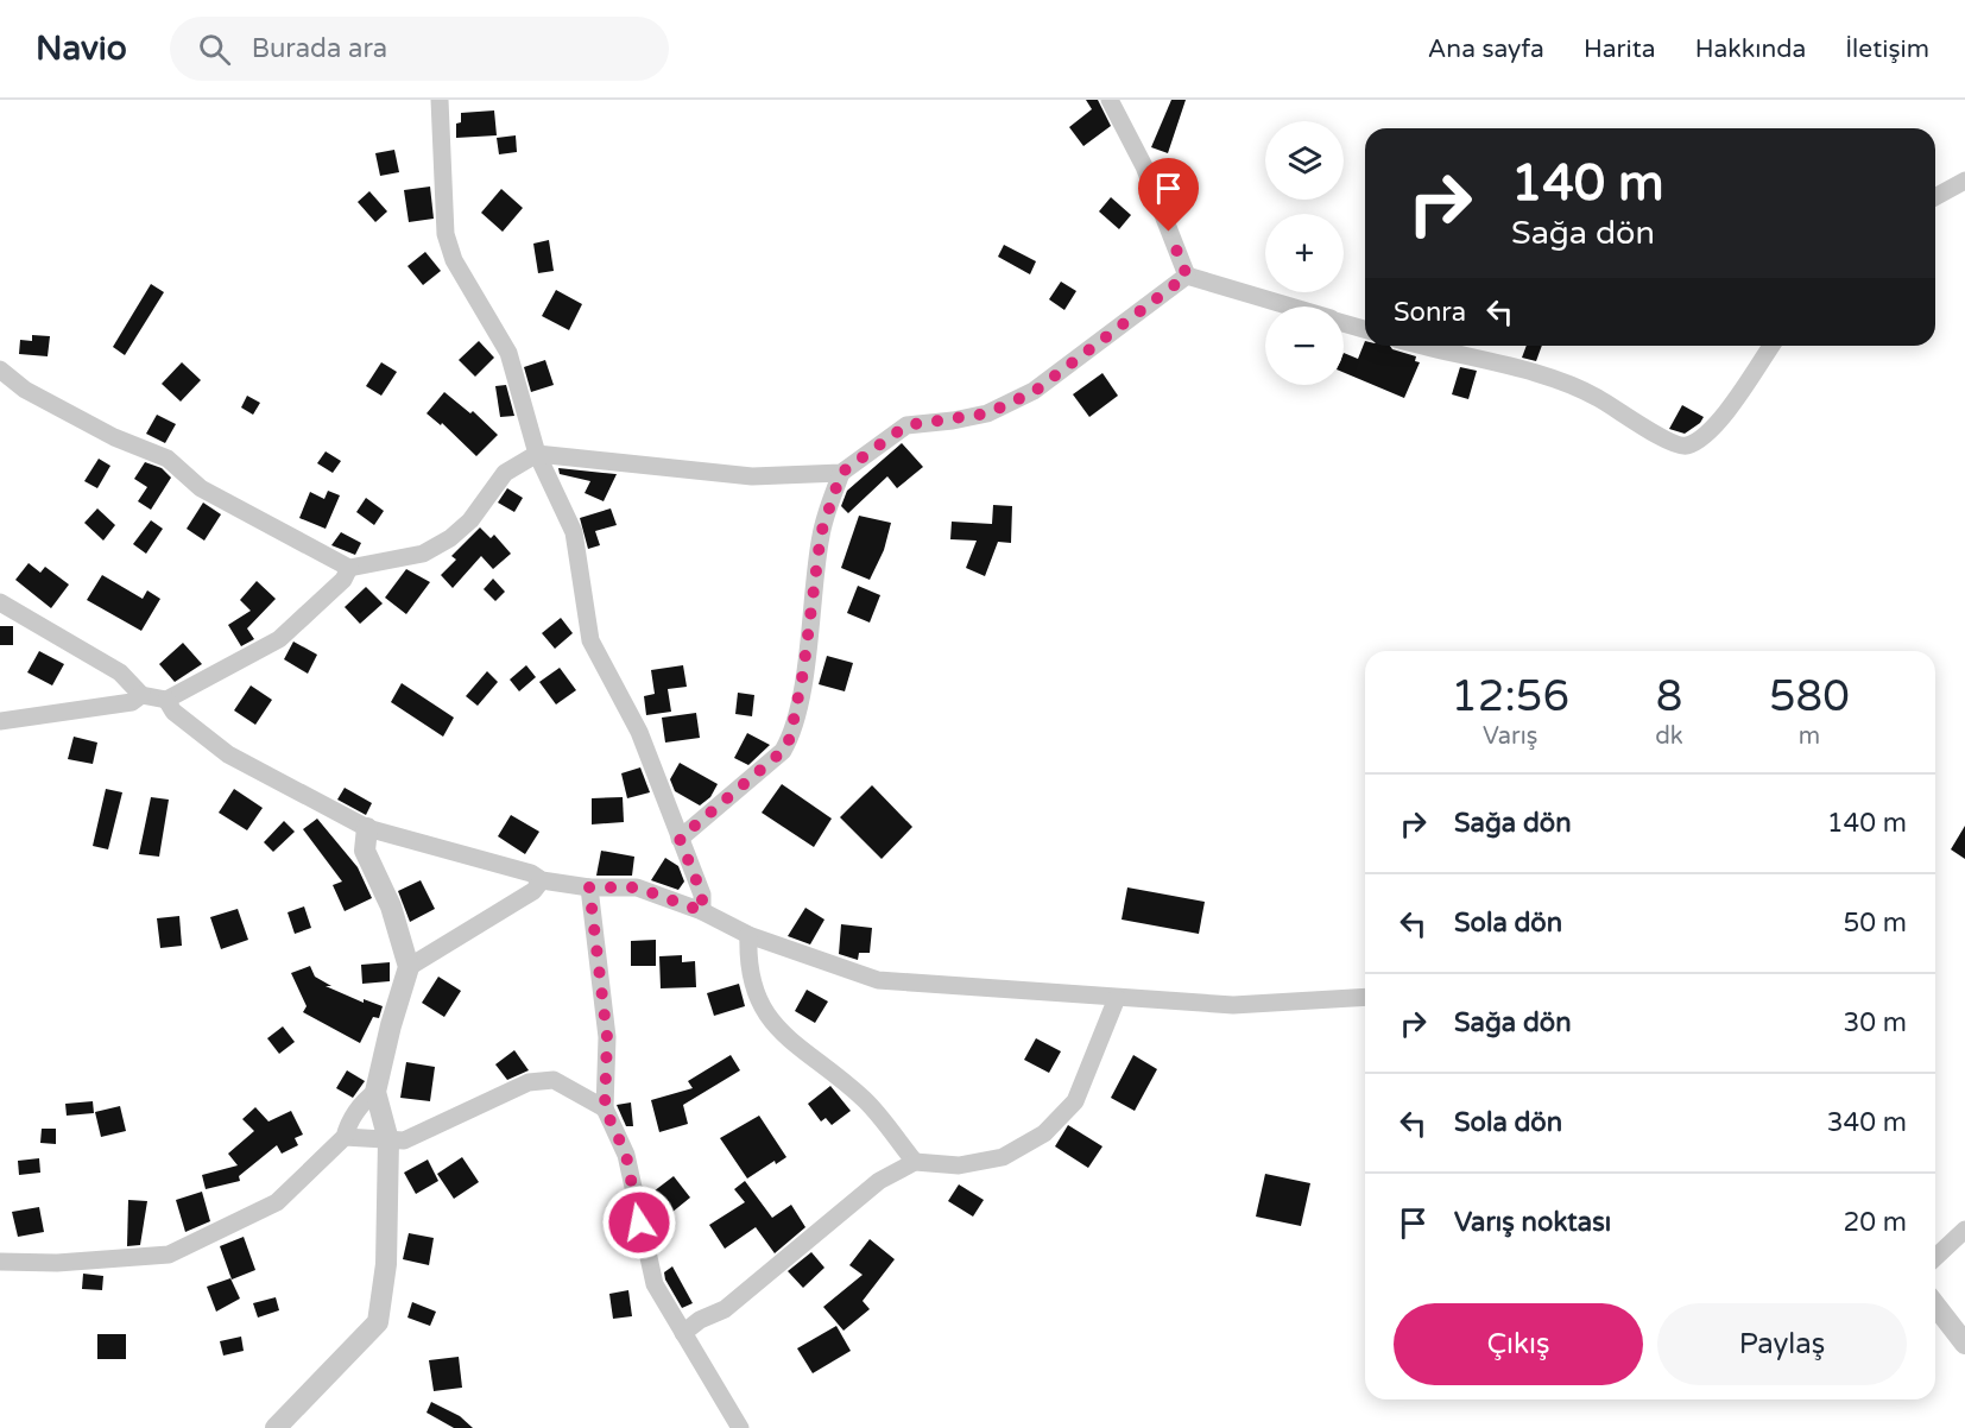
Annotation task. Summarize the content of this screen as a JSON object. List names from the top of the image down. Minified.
{"page":{"header":"Navio","search":"Burada ara","nav":["Ana sayfa","Harita","Hakkında","İletişim"],"map_buttons":["+","−"],"turn":["140 m","Sağa dön"],"then":"Sonra","eta":["12:56","Varış","8","dk","580","m"],"list":[{"name":"Sağa dön","value":"140 m"},{"name":"Sola dön","value":"50 m"},{"name":"Sağa dön","value":"30 m"},{"name":"Sola dön","value":"340 m"},{"name":"Varış noktası","value":"20 m"}],"buttons":["Çıkış","Paylaş"]}}
